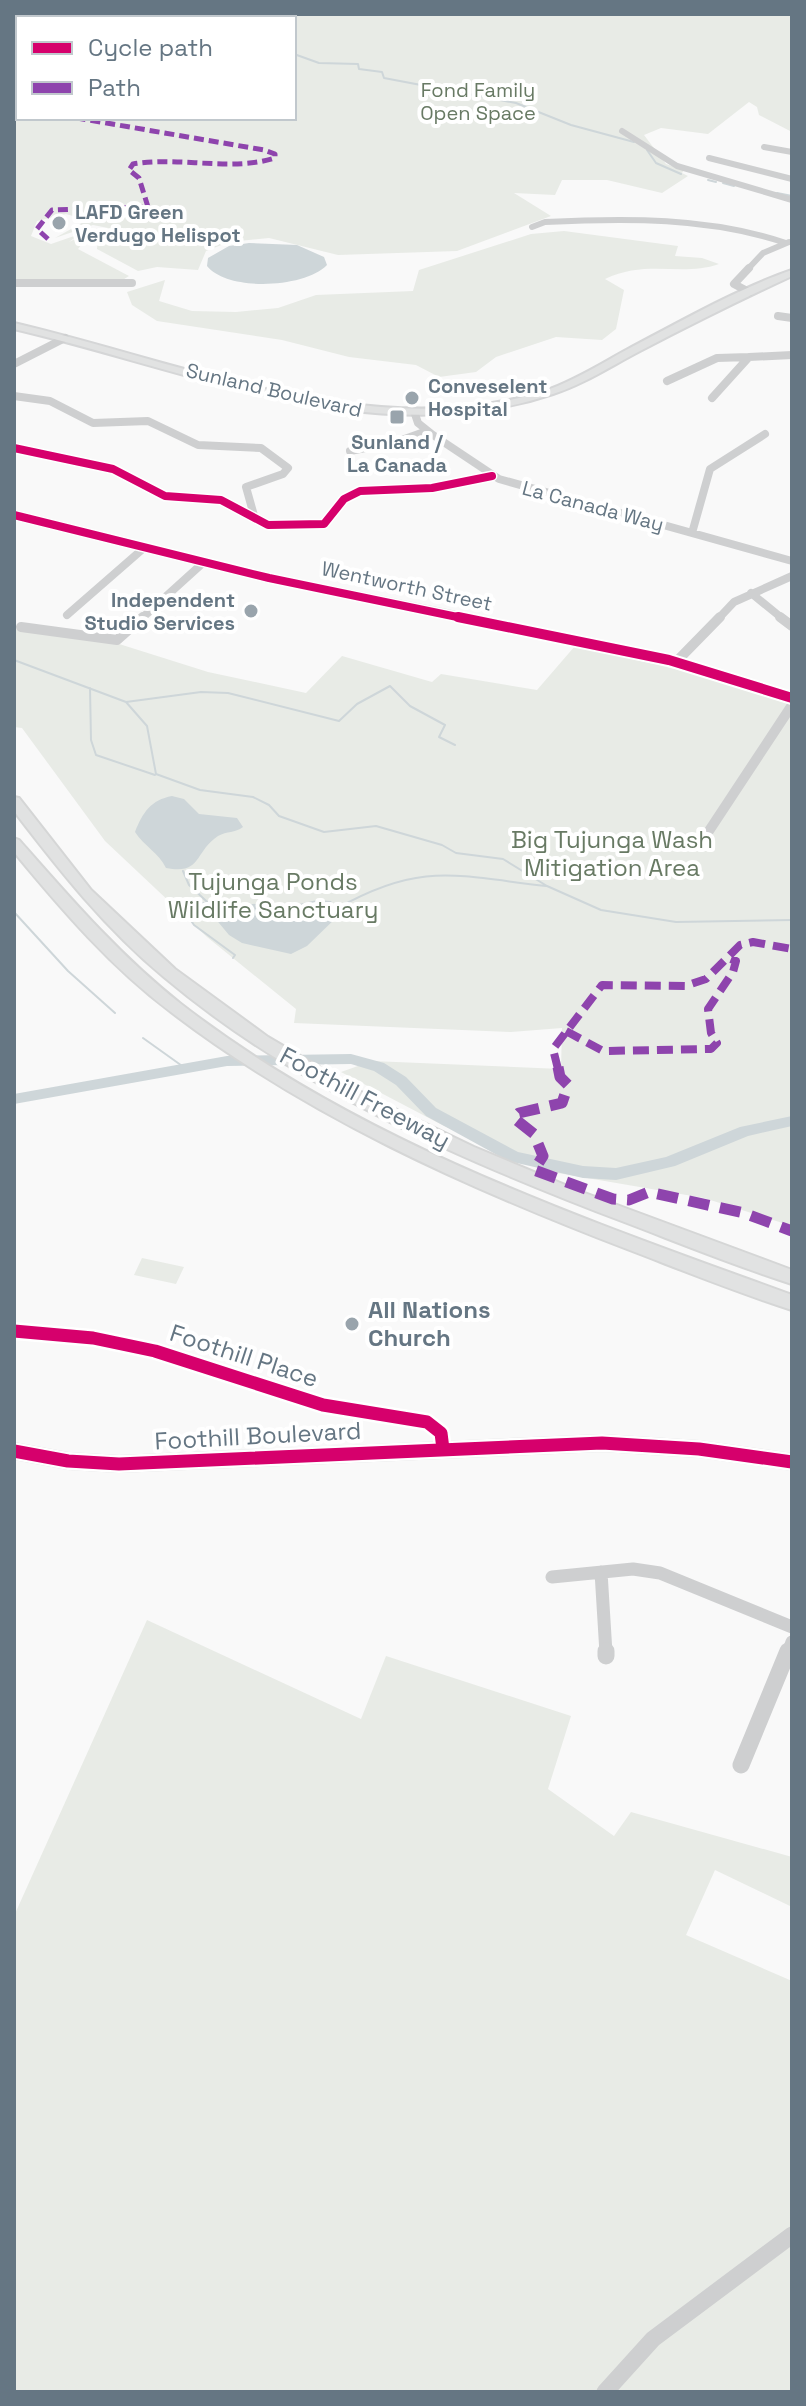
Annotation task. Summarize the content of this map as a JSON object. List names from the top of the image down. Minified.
{"streets":{"highway":["Foothill Freeway"],"main road":["Sunland Boulevard","Wentworth Street","Foothill Boulevard"],"street":["La Canada Way","Foothill Place"]},"crossings":[["Sunland Boulevard","La Canada Way"],["Foothill Place","Foothill Boulevard"]],"parks":["Fond Family Open Space","Big Tujunga Wash Mitigation Area","Tujunga Ponds Wildlife Sanctuary"],"places":{"other":["LAFD Green Verdugo Helispot","Conveselent Hospital","Independent Studio Services","All Nations Church"],"transit":["Sunland / La Canada"]},"legend":["Cycle path","Path"]}
